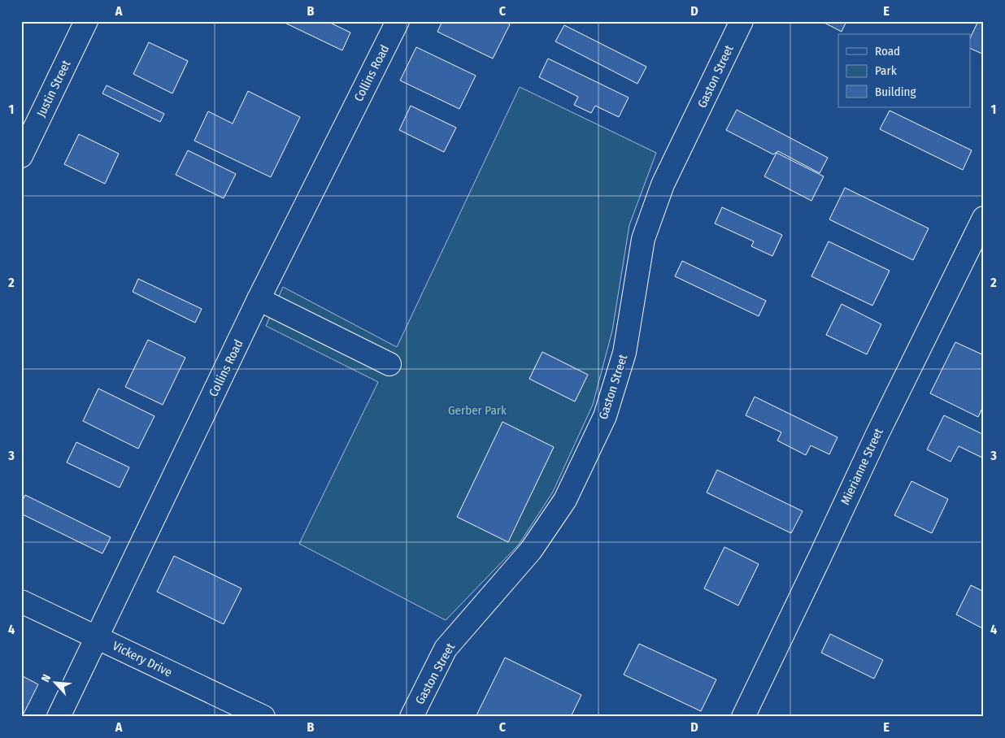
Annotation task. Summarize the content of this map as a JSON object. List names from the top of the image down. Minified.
{"streets":{"street":["Collins Road","Gaston Street","Justin Street","Mierianne Street","Vickery Drive"]},"crossings":[["Collins Road","Vickery Drive"]],"parks":["Gerber Park"],"legend":["Road","Park","Building"],"north":"top left","grid":{"columns":["A","B","C","D","E"],"rows":["1","2","3","4"]}}
